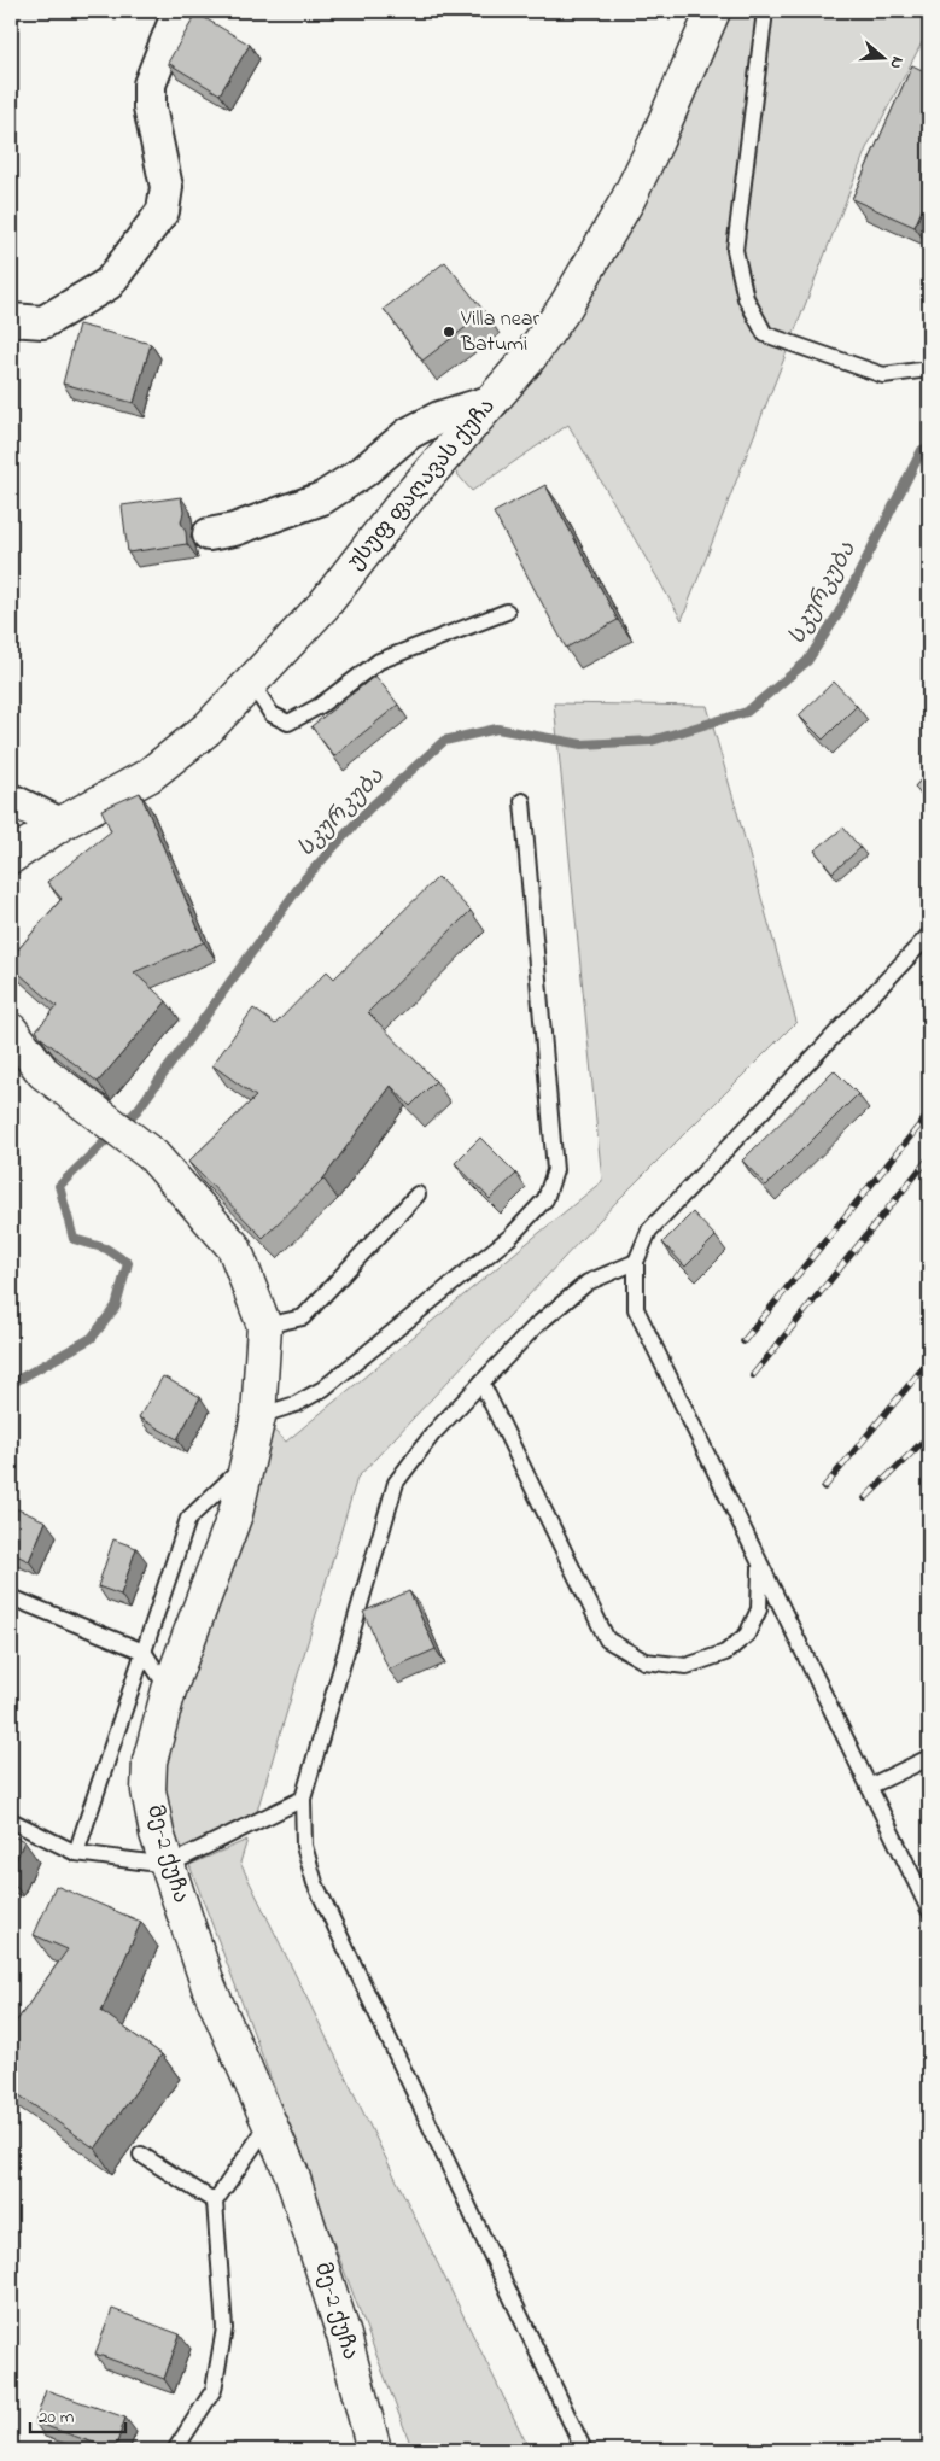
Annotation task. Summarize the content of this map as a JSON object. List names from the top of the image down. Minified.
{"streets":{"street":["უსუფ ფაღავას ქუჩა","მე-2 ქუჩა"]},"water":["სკურკუბა"],"places":["Villa near Batumi"],"scale_bar":"20 m","north":"right"}
